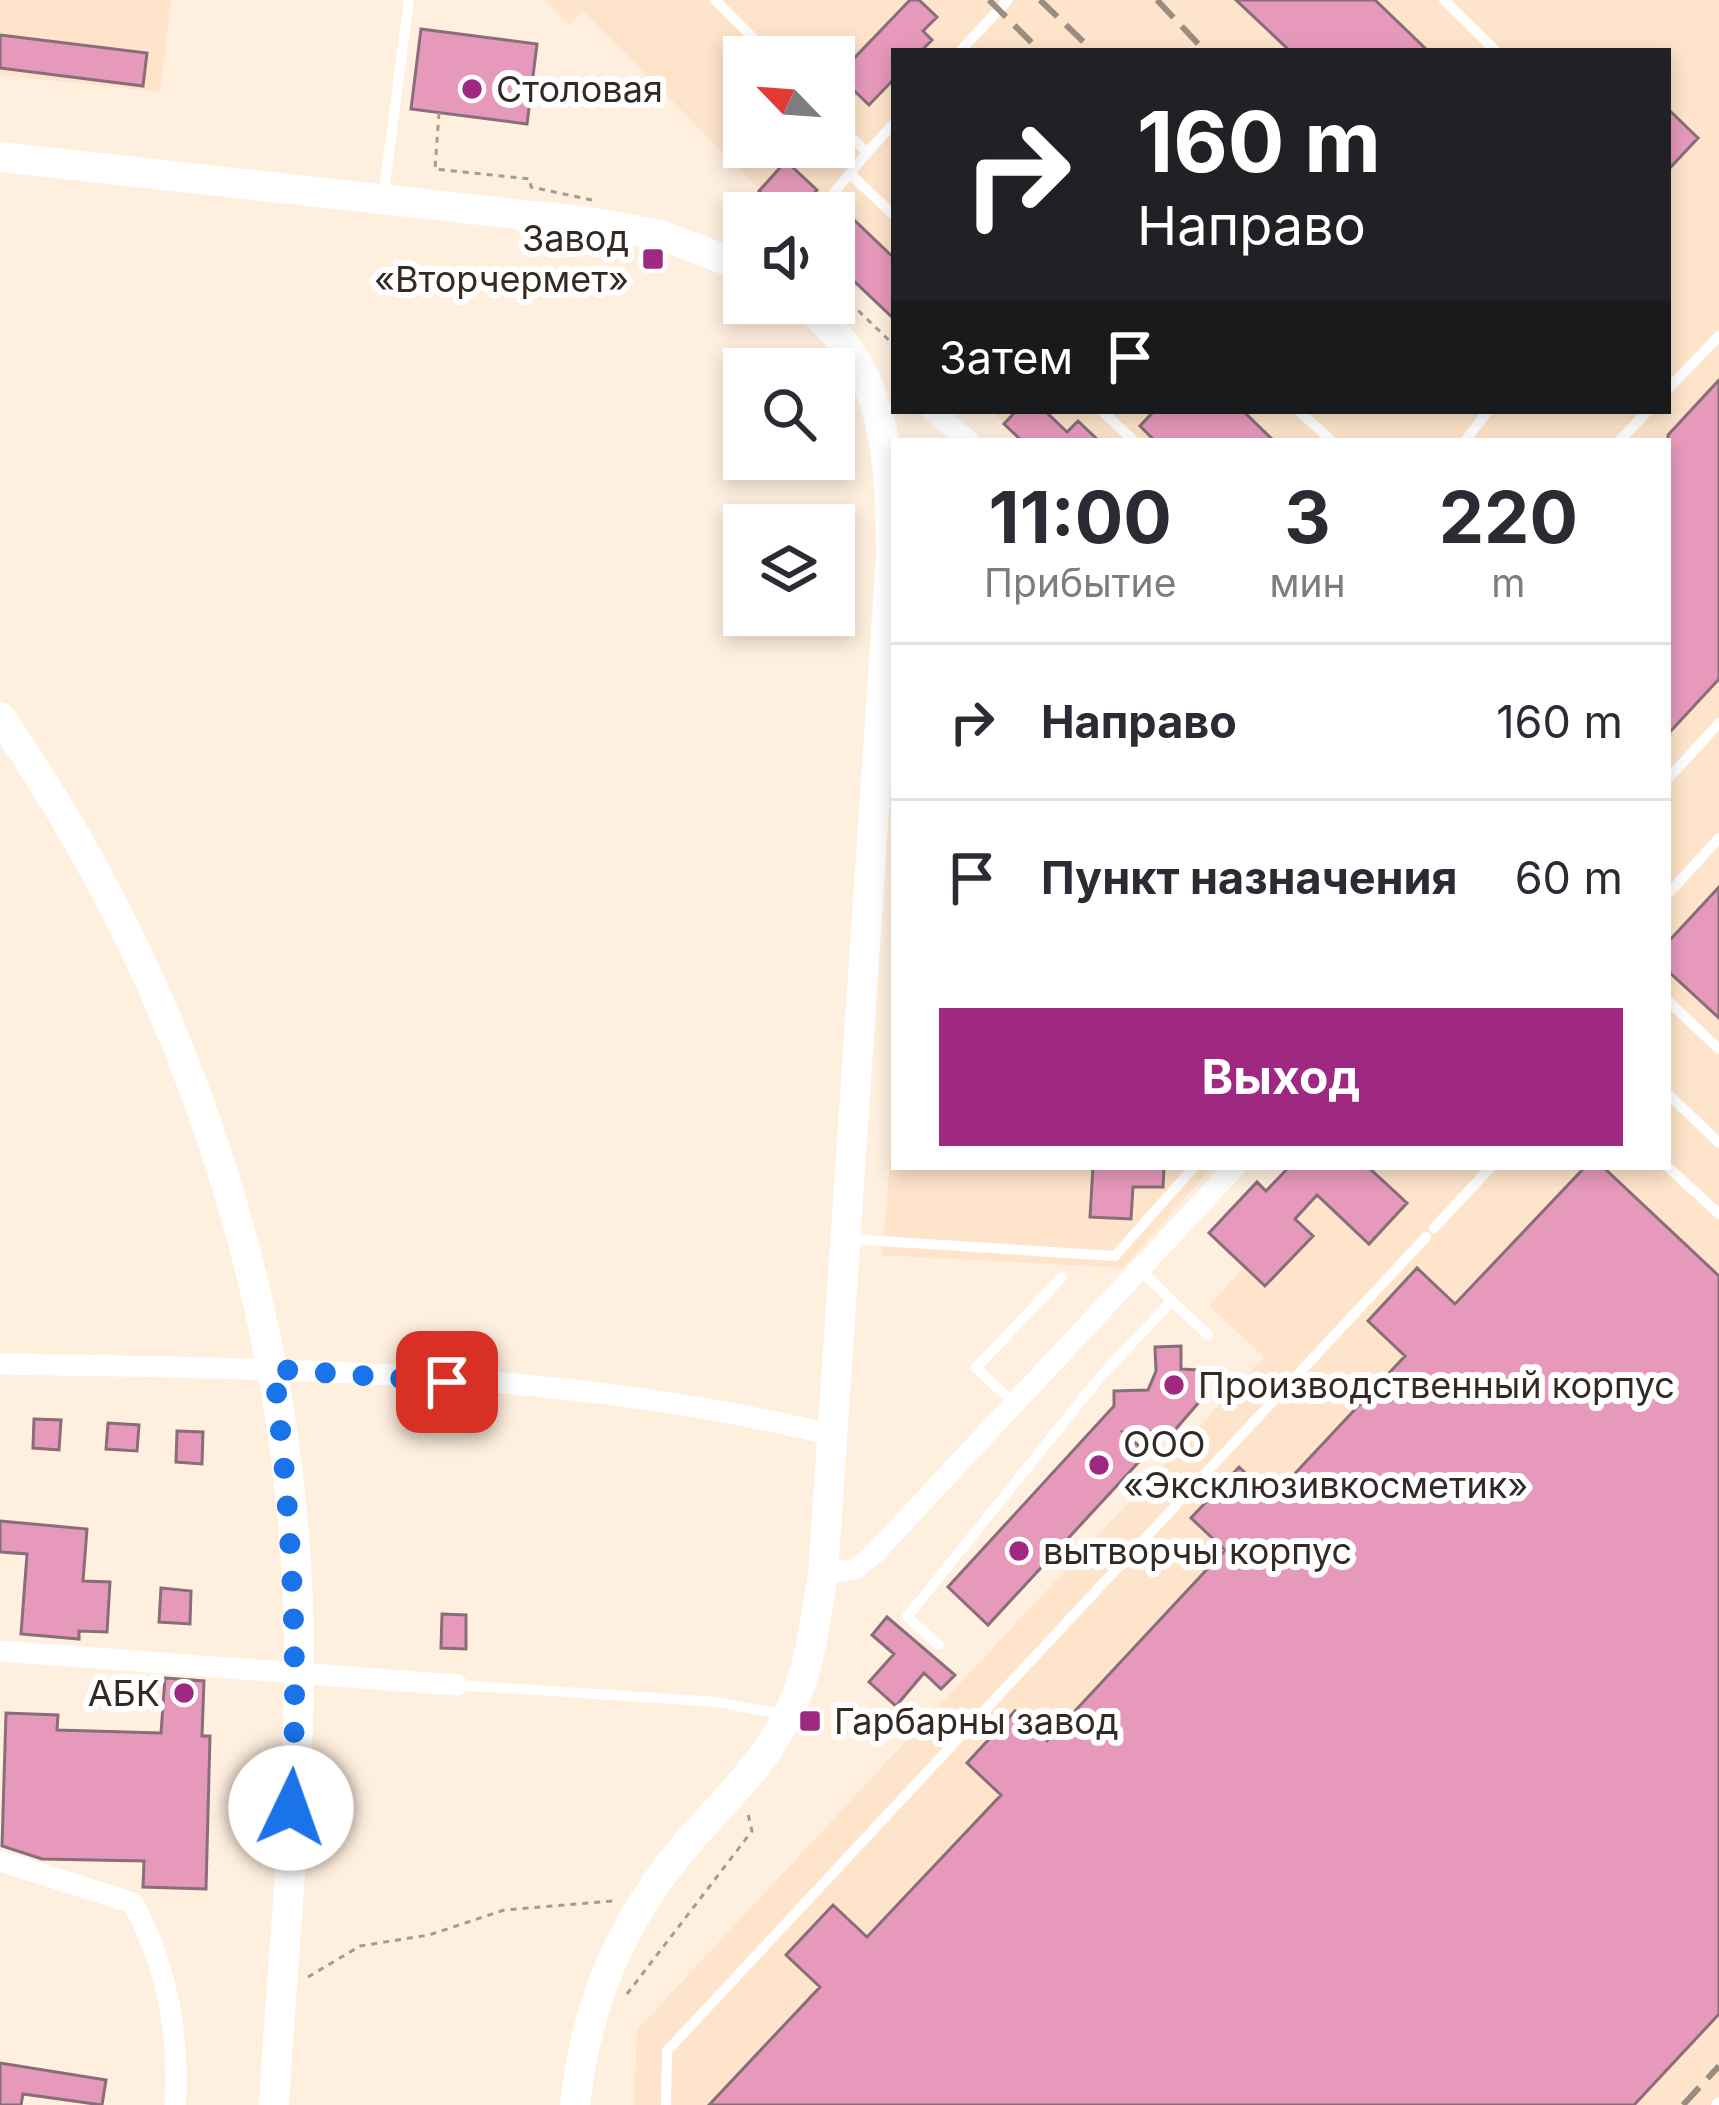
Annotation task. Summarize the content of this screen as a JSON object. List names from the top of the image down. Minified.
{"places":{"other":["Столовая","Производственный корпус","ООО «Эксклюзивкосметик»","вытворчы корпус","АБК"],"transit":["Завод «Вторчермет»","Гарбарны завод"]},"north":"top left","page":{"turn":["160 m","Направо"],"then":"Затем","eta":["11:00","Прибытие","3","мин","220","m"],"list":[{"name":"Направо","value":"160 m"},{"name":"Пункт назначения","value":"60 m"}],"buttons":"Выход"}}
